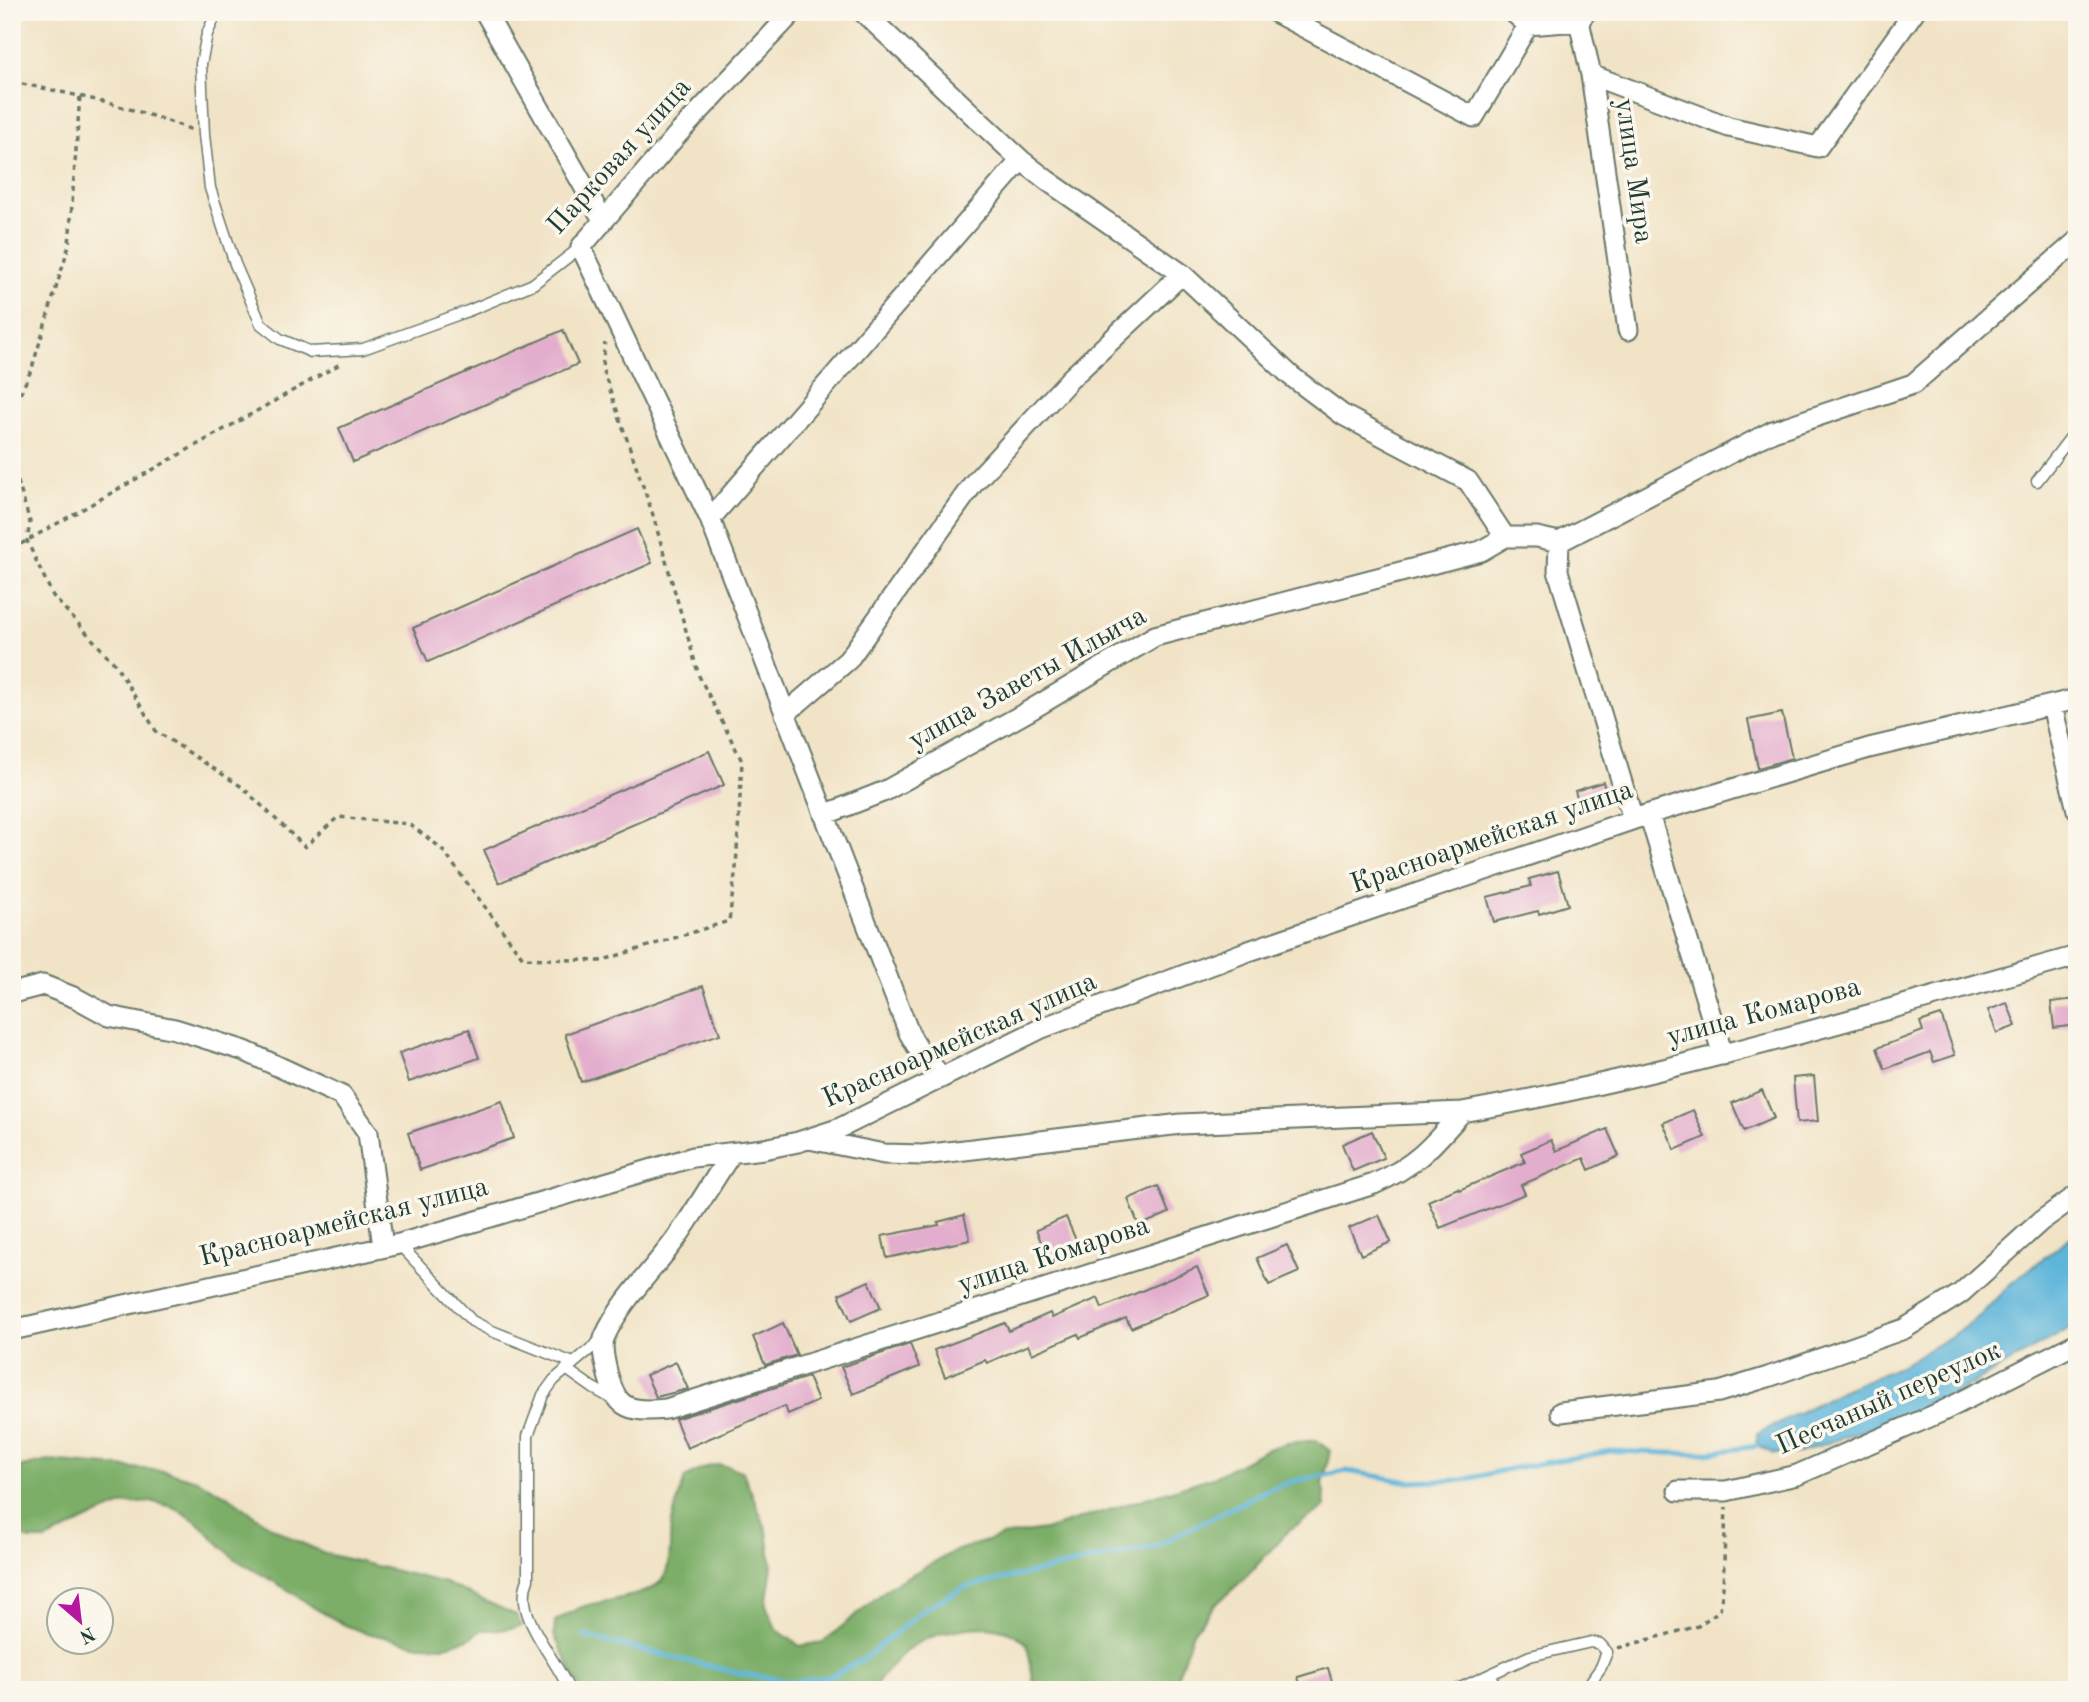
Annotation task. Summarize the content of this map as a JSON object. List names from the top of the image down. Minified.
{"streets":{"street":["Парковая улица","улица Мира","улица Заветы Ильича","Красноармейская улица","улица Комарова","Песчаный переулок"]},"crossings":[["Красноармейская улица","улица Комарова"]],"north":"bottom right"}
